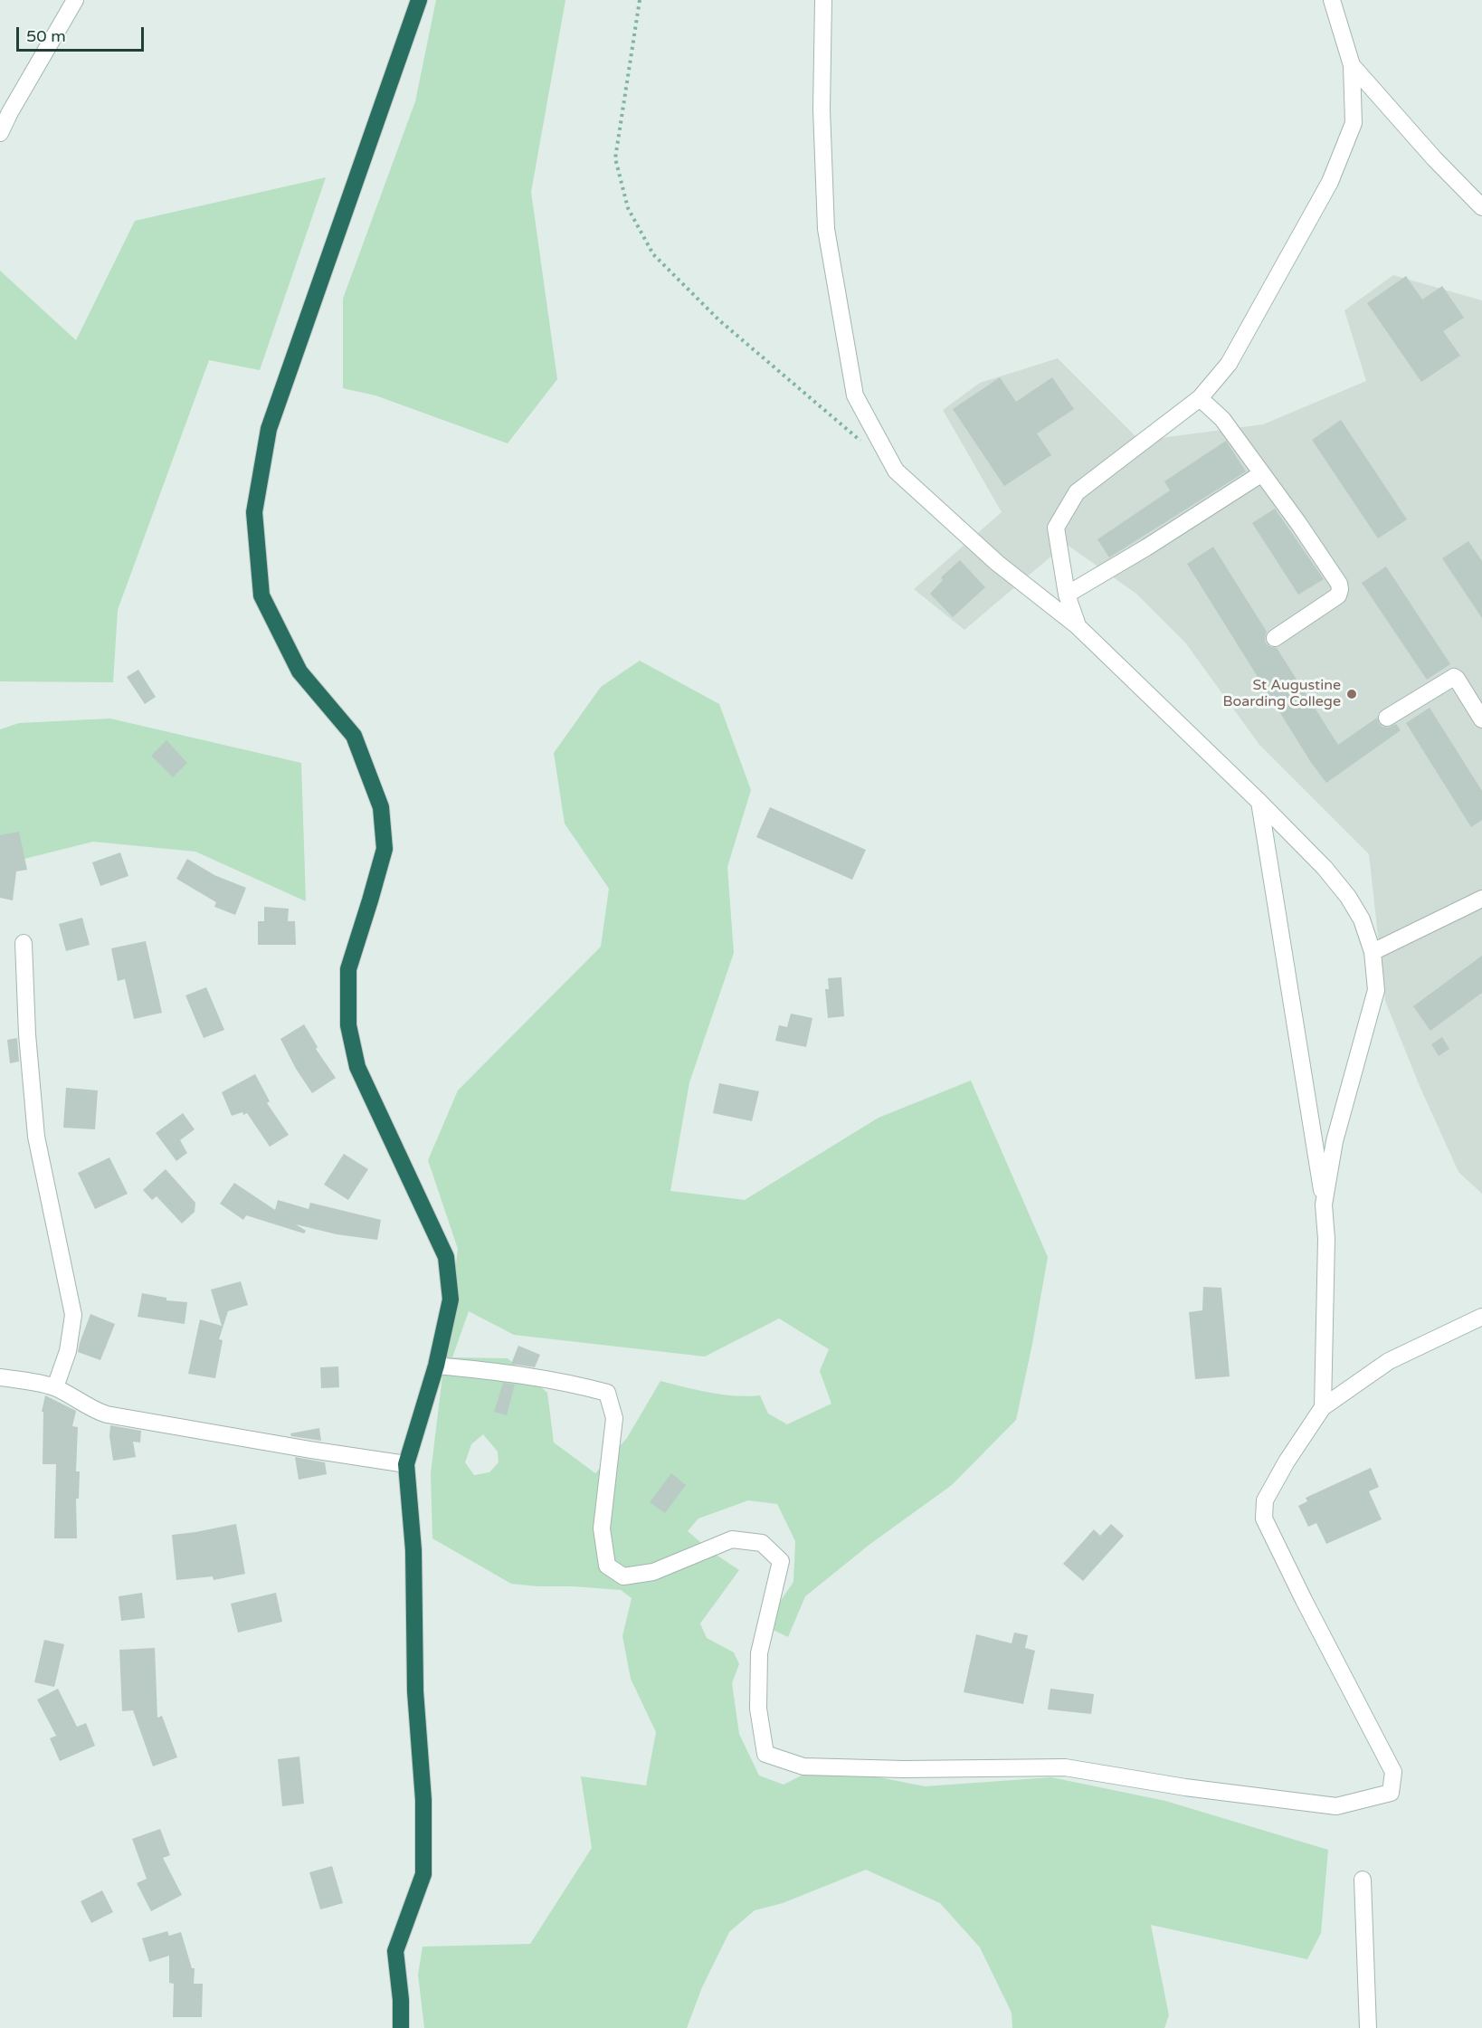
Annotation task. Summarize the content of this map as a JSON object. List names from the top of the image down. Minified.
{"places":["St Augustine Boarding College"],"scale_bar":"50 m"}
